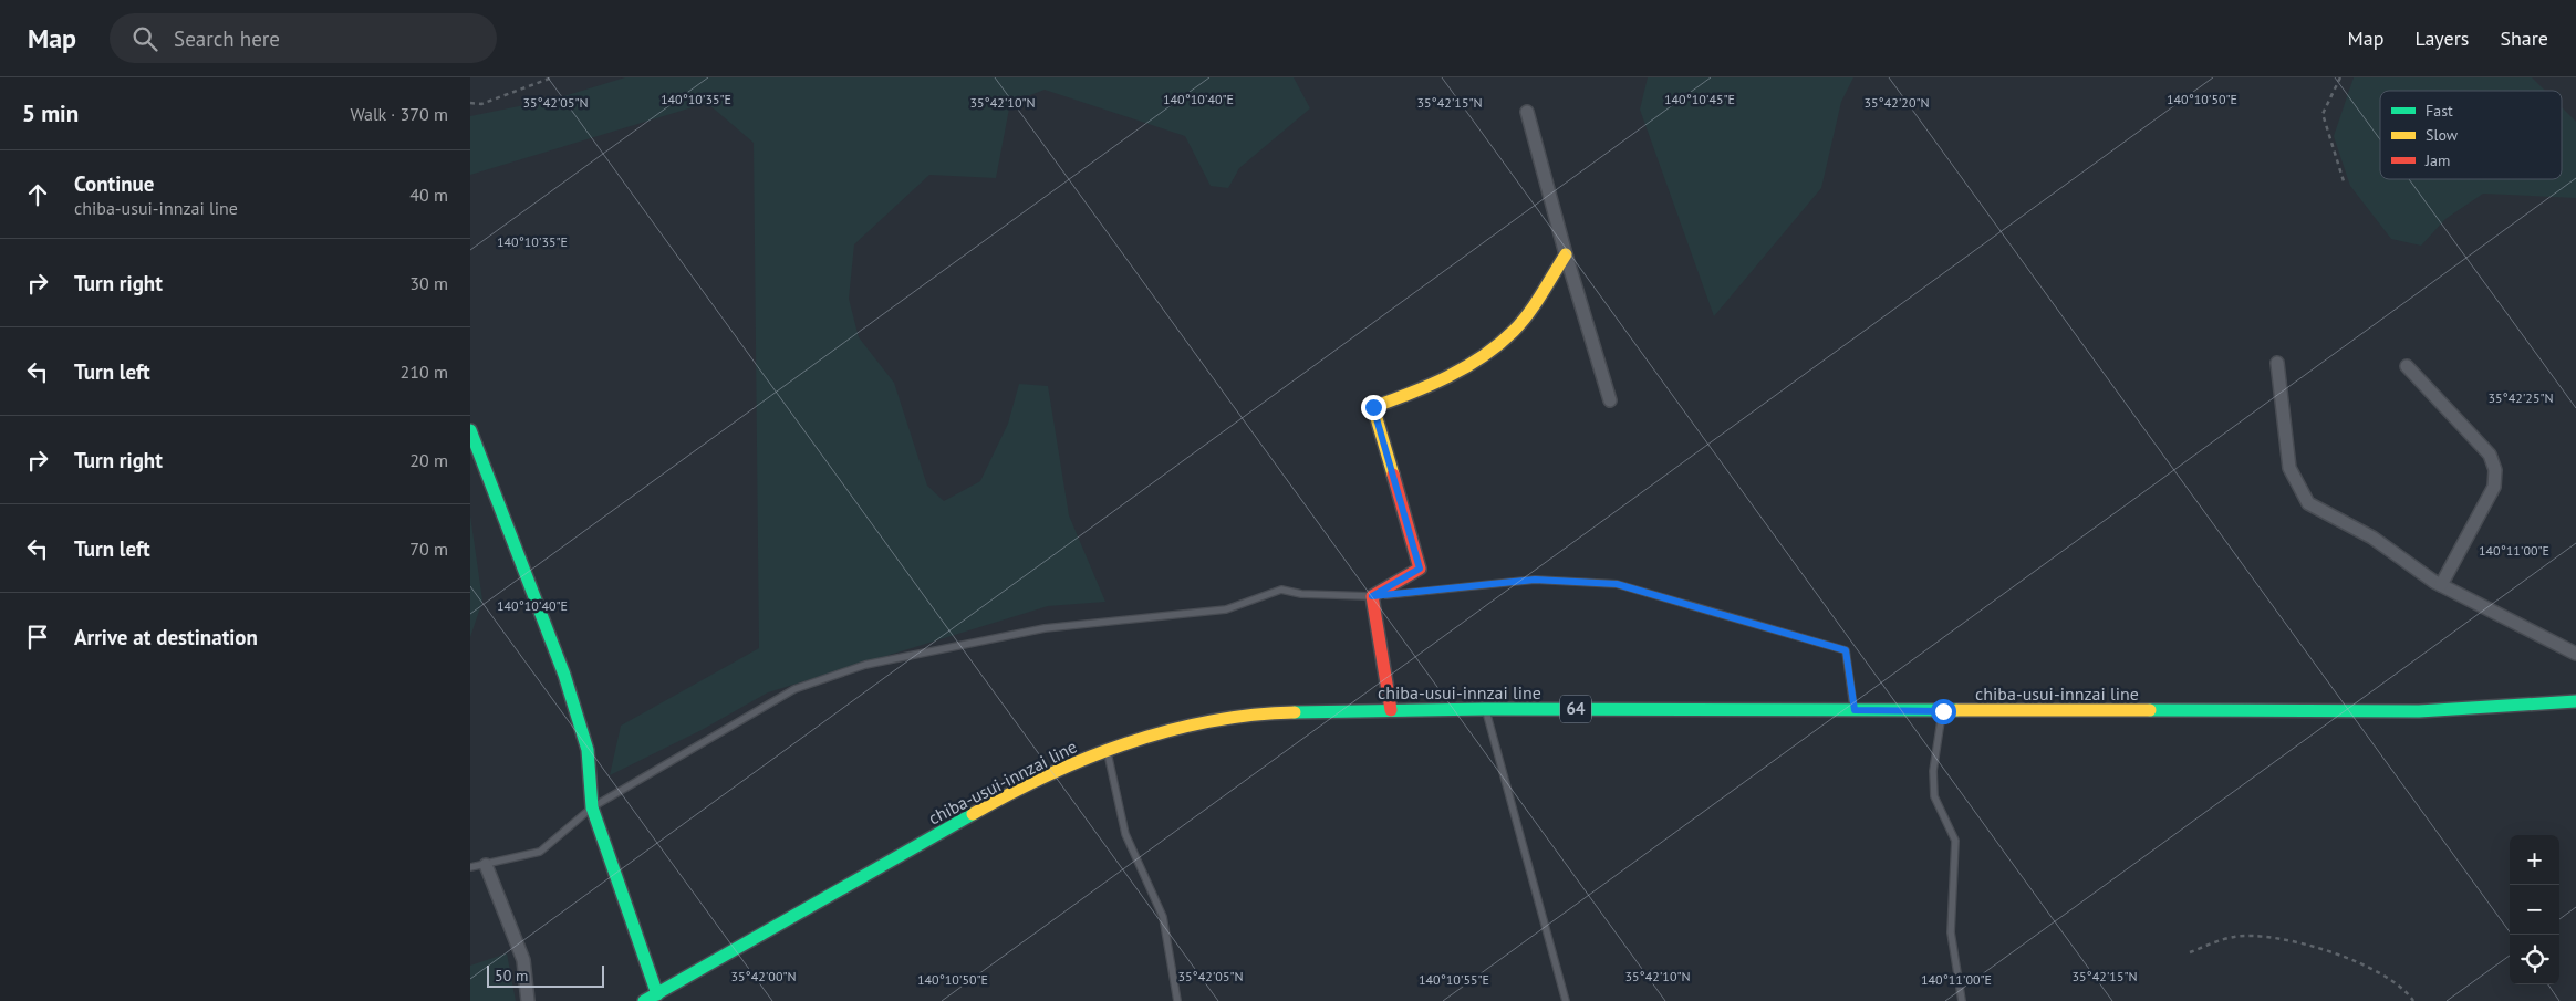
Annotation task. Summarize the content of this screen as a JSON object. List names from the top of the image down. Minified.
{"streets":{"main road":["chiba-usui-innzai line","64"]},"legend":["Fast","Slow","Jam"],"scale_bar":"50 m","page":{"header":"Map","search":"Search here","nav":["Map","Layers","Share"],"heading":["5 min","Walk · 370 m"],"list":[["Continue","chiba-usui-innzai line","40 m"],["Turn right","30 m"],["Turn left","210 m"],["Turn right","20 m"],["Turn left","70 m"],"Arrive at destination"],"map_buttons":["+","−"],"scale":"50 m"},"coordinates":["140°10'35\"E","140°10'40\"E","140°10'45\"E","140°10'50\"E","35°42'05\"N","35°42'10\"N","35°42'15\"N","35°42'20\"N","35°42'25\"N","140°11'00\"E","35°42'00\"N","140°10'55\"E"]}
